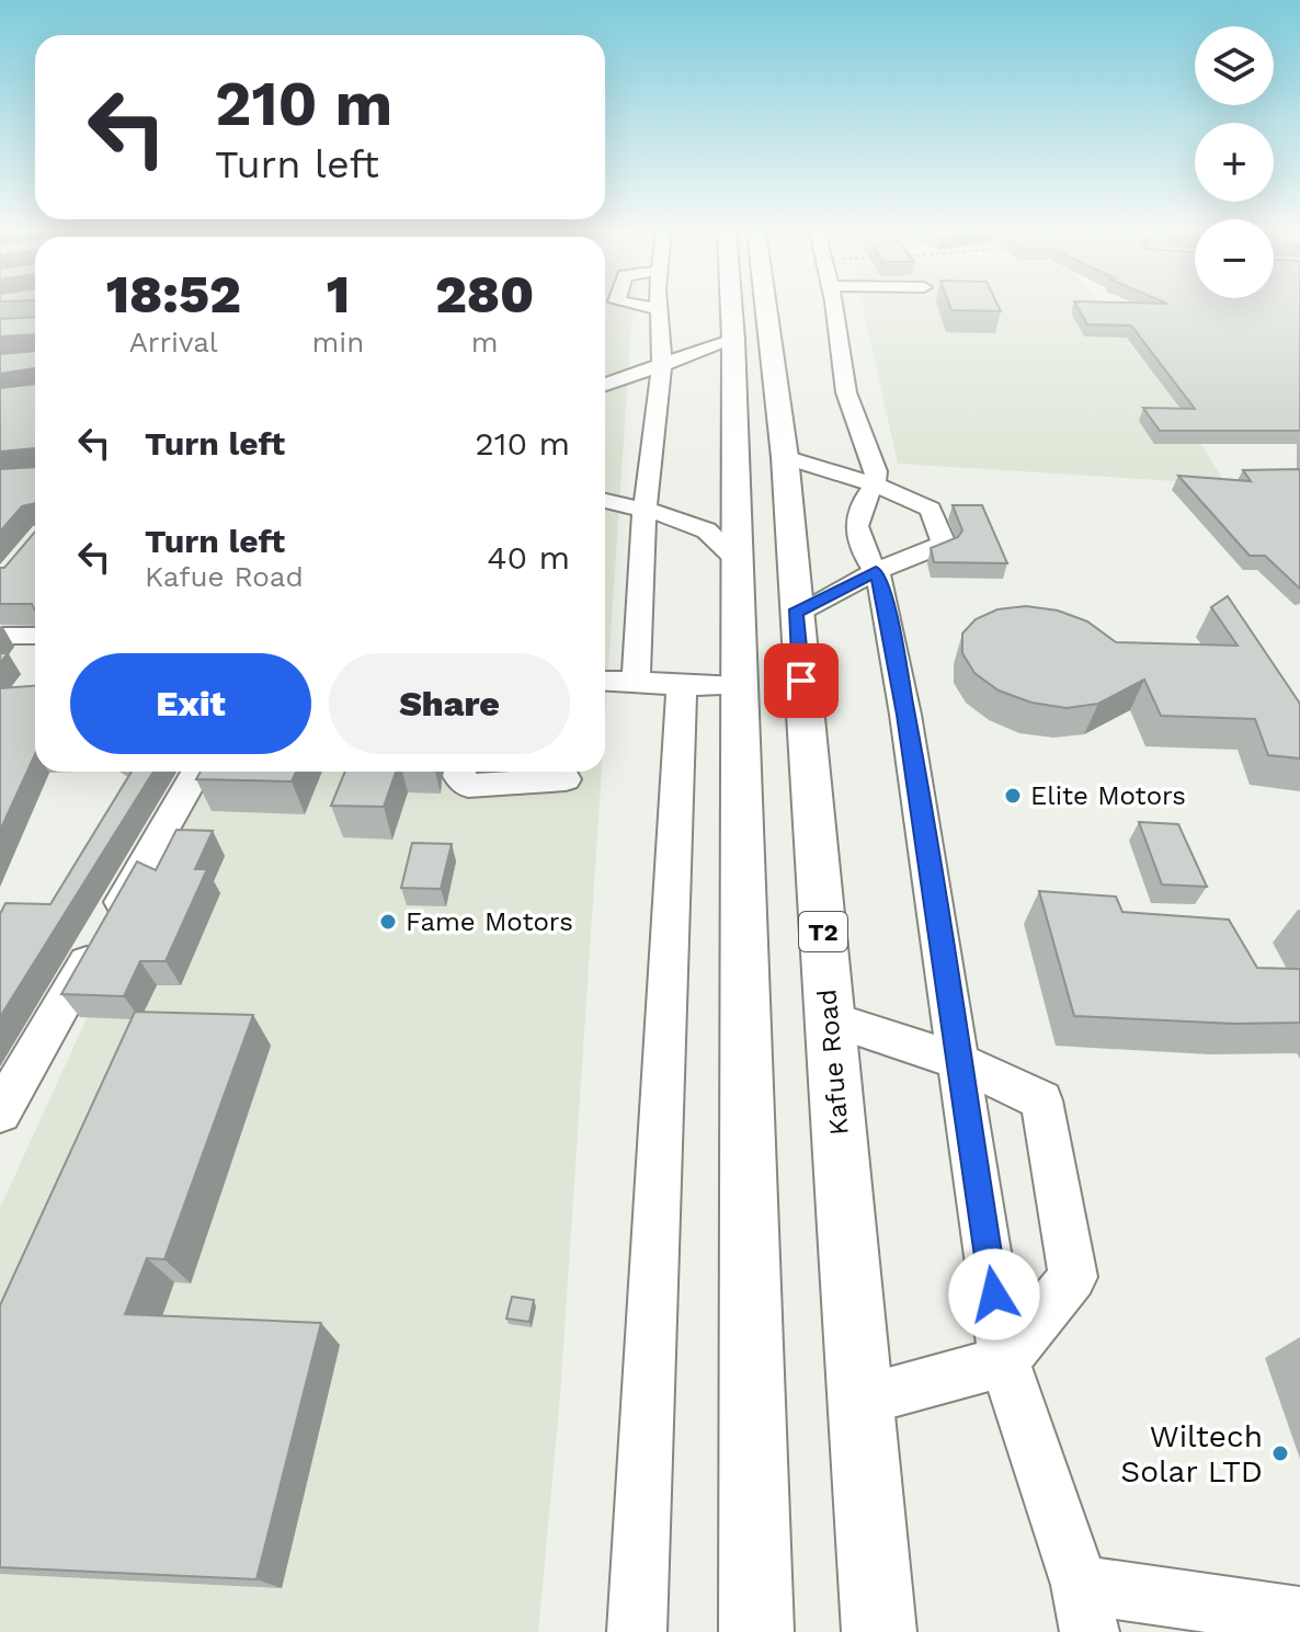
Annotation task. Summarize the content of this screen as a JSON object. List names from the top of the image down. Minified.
{"streets":{"main road":["T2","Kafue Road"]},"places":["Elite Motors","Fame Motors","Wiltech Solar LTD"],"page":{"map_buttons":["+","−"],"turn":["210 m","Turn left"],"eta":["18:52","Arrival","1","min","280","m"],"list":[{"name":"Turn left","value":"210 m"},{"name":"Turn left","note":"Kafue Road","value":"40 m"}],"buttons":["Exit","Share"]}}
